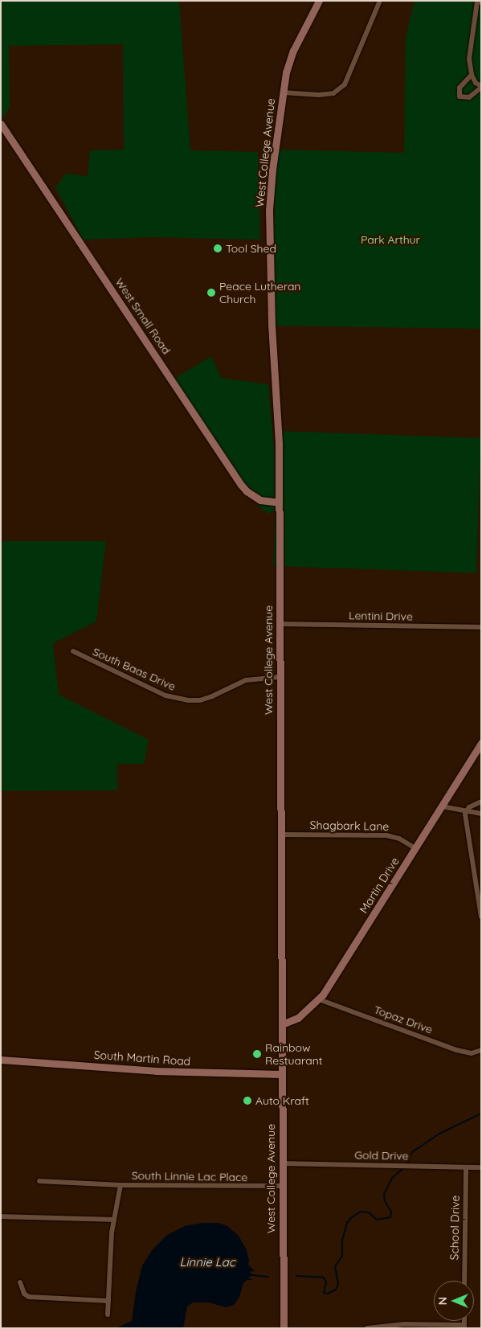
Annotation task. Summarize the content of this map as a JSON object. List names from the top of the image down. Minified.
{"streets":{"street":["West College Avenue","West Small Road","Lentini Drive","South Baas Drive","Shagbark Lane","Martin Drive","Topaz Drive","South Martin Road","Gold Drive","South Linnie Lac Place","School Drive"]},"crossings":[["West College Avenue","West Small Road"],["West College Avenue","Lentini Drive"],["West College Avenue","South Baas Drive"],["West College Avenue","Shagbark Lane"],["West College Avenue","Martin Drive"],["West College Avenue","South Martin Road"],["West College Avenue","Gold Drive"],["West College Avenue","South Linnie Lac Place"],["Shagbark Lane","Martin Drive"],["Martin Drive","Topaz Drive"],["Gold Drive","School Drive"]],"water":["Linnie Lac"],"parks":["Park Arthur"],"places":["Tool Shed","Peace Lutheran Church","Rainbow Restuarant","Auto Kraft"],"north":"left"}
